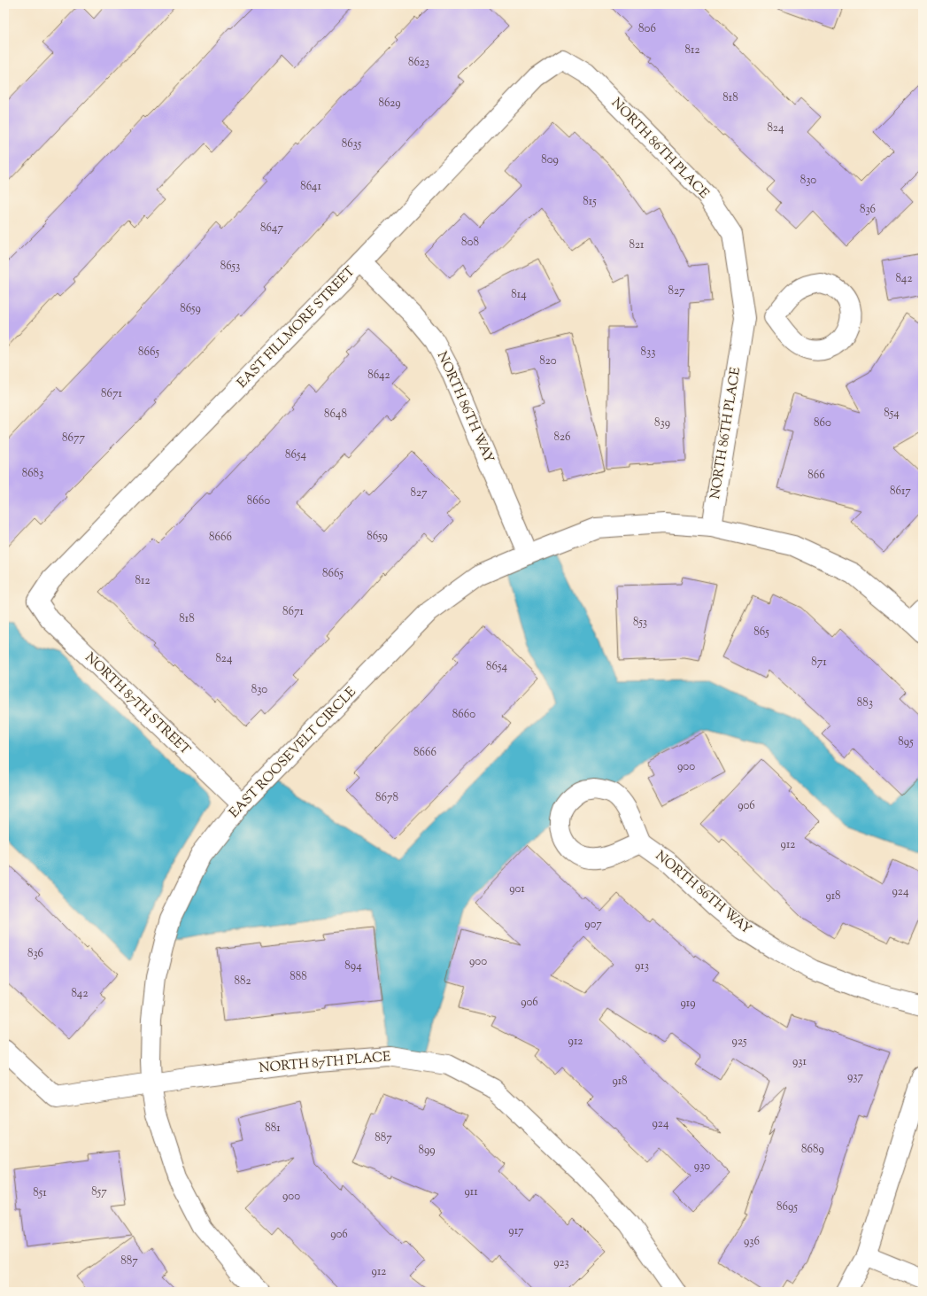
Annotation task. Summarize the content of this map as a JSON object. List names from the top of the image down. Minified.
{"streets":{"street":["NORTH 86TH PLACE","EAST FILLMORE STREET","NORTH 86TH WAY","NORTH 87TH STREET","EAST ROOSEVELT CIRCLE","NORTH 87TH PLACE"]},"crossings":[["NORTH 86TH PLACE","EAST FILLMORE STREET"],["NORTH 86TH PLACE","EAST ROOSEVELT CIRCLE"],["EAST FILLMORE STREET","NORTH 86TH WAY"],["EAST FILLMORE STREET","NORTH 87TH STREET"],["NORTH 86TH WAY","EAST ROOSEVELT CIRCLE"],["NORTH 87TH STREET","EAST ROOSEVELT CIRCLE"],["EAST ROOSEVELT CIRCLE","NORTH 87TH PLACE"]],"house_numbers":["806","812","8623","818","8629","824","8635","809","830","8641","815","836","8647","808","821","8653","842","827","814","8659","8665","833","820","8642","8671","854","8648","839","860","826","8677","8654","8683","866","8617","827","8660","8659","8666","8665","812","8671","818","853","865","824","871","8654","830","883","8660","895","8666","900","8678","906","912","901","924","918","907","836","900","894","913","888","882","842","906","919","912","925","931","937","918","924","881","887","8689","899","930","857","911","851","900","8695","917","906","936","887","923","912"]}
